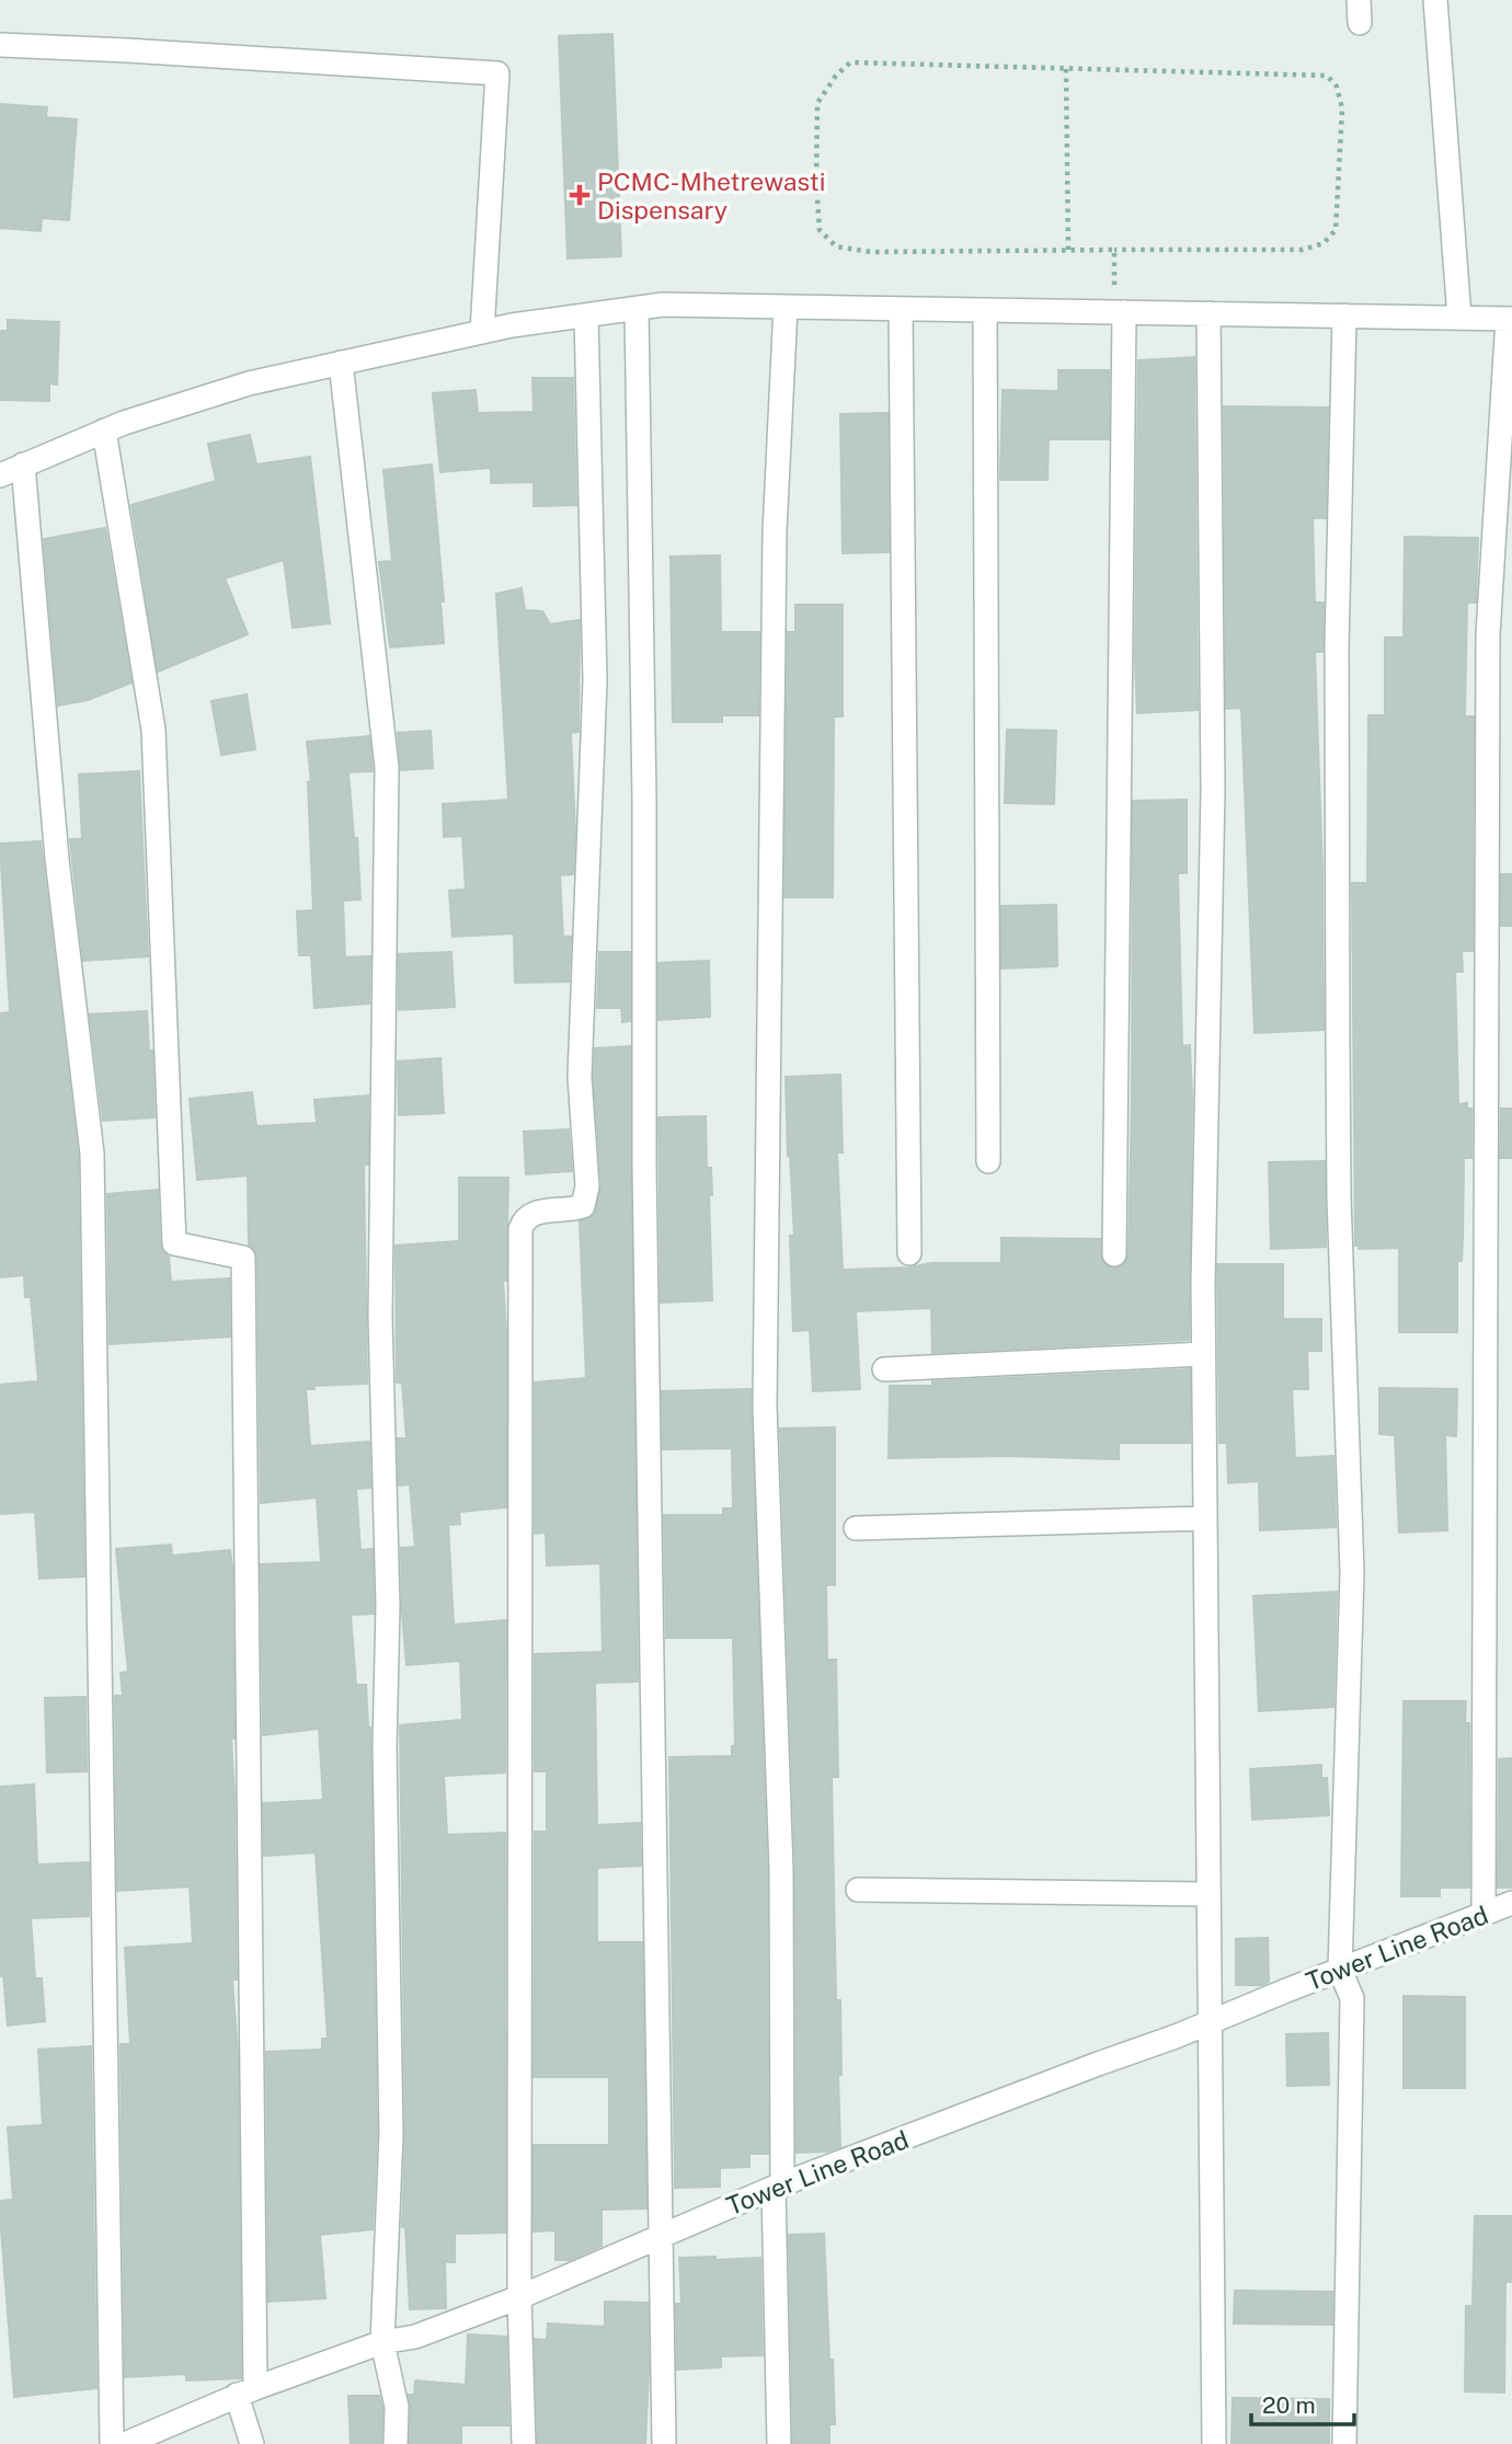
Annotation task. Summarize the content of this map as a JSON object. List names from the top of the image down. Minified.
{"streets":{"street":["Tower Line Road"]},"places":{"health":["PCMC-Mhetrewasti Dispensary"]},"scale_bar":"20 m"}
